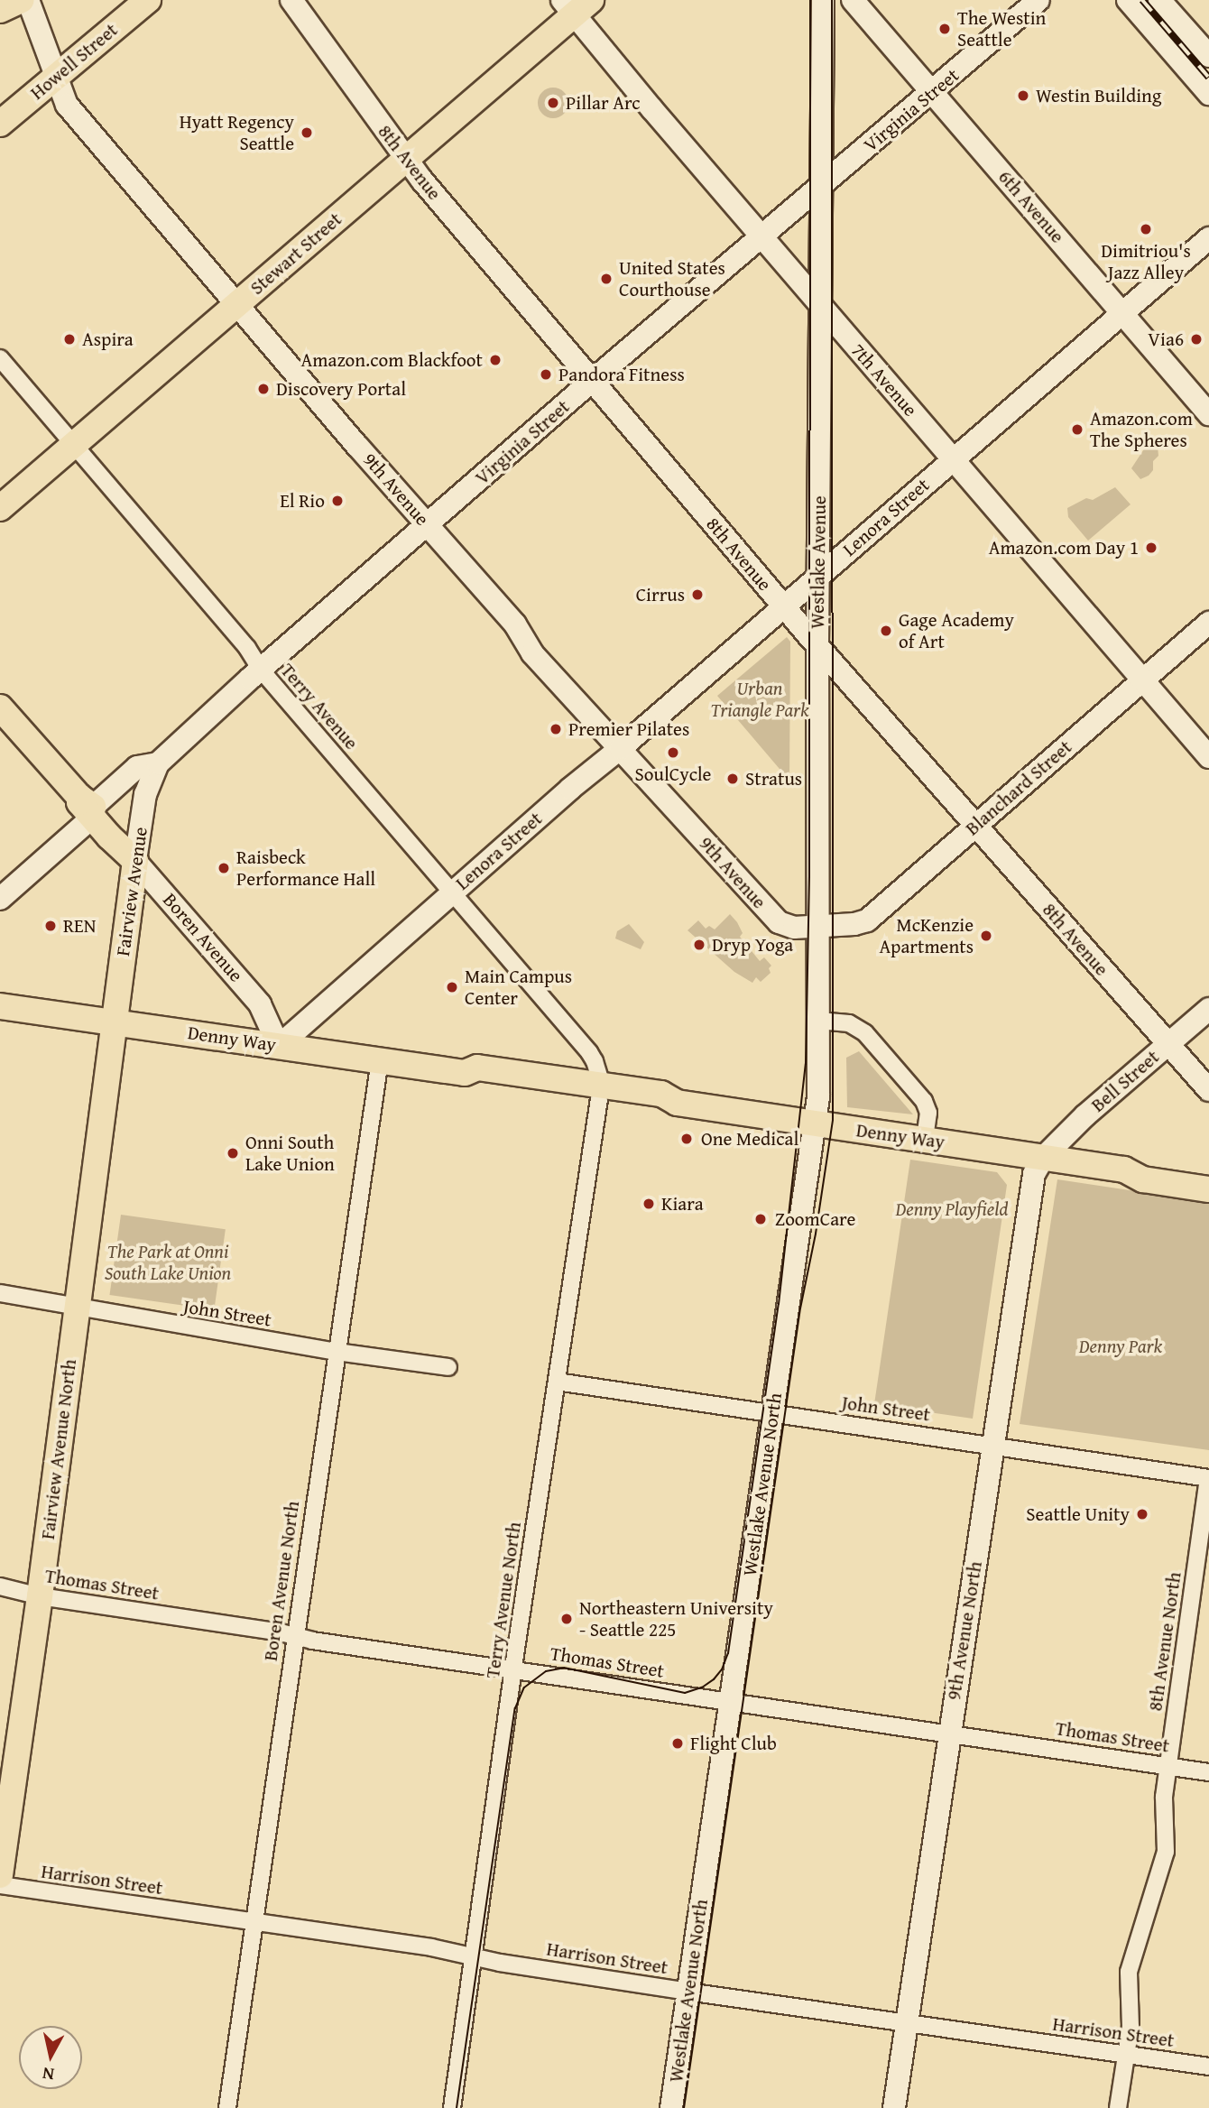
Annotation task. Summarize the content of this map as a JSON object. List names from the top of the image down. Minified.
{"streets":{"main road":["Howell Street","Virginia Street","8th Avenue","6th Avenue","Stewart Street","7th Avenue","9th Avenue","Lenora Street","Westlake Avenue","Blanchard Street","Fairview Avenue","Boren Avenue","Denny Way","Bell Street","Fairview Avenue North","Westlake Avenue North","9th Avenue North"],"street":["Terry Avenue","John Street","Boren Avenue North","Thomas Street","Terry Avenue North","8th Avenue North","Harrison Street"]},"crossings":[["Howell Street","9th Avenue"],["Virginia Street","8th Avenue"],["Virginia Street","6th Avenue"],["Virginia Street","7th Avenue"],["Virginia Street","9th Avenue"],["Virginia Street","Westlake Avenue"],["Virginia Street","Terry Avenue"],["Virginia Street","Fairview Avenue"],["Virginia Street","Boren Avenue"],["8th Avenue","Stewart Street"],["8th Avenue","Lenora Street"],["8th Avenue","Westlake Avenue"],["8th Avenue","Blanchard Street"],["8th Avenue","Bell Street"],["6th Avenue","Lenora Street"],["Stewart Street","7th Avenue"],["Stewart Street","9th Avenue"],["Stewart Street","Terry Avenue"],["7th Avenue","Lenora Street"],["7th Avenue","Westlake Avenue"],["7th Avenue","Blanchard Street"],["9th Avenue","Lenora Street"],["9th Avenue","Westlake Avenue"],["9th Avenue","Blanchard Street"],["Lenora Street","Westlake Avenue"],["Lenora Street","Terry Avenue"],["Lenora Street","Boren Avenue"],["Lenora Street","Denny Way"],["Westlake Avenue","Blanchard Street"],["Westlake Avenue","Denny Way"],["Westlake Avenue","Westlake Avenue North"],["Terry Avenue","Denny Way"],["Terry Avenue","Terry Avenue North"],["Fairview Avenue","Boren Avenue"],["Fairview Avenue","Denny Way"],["Fairview Avenue","Fairview Avenue North"],["Boren Avenue","Denny Way"],["Denny Way","Bell Street"],["Denny Way","Fairview Avenue North"],["Denny Way","Westlake Avenue North"],["Denny Way","Boren Avenue North"],["Denny Way","Terry Avenue North"],["Denny Way","9th Avenue North"],["Bell Street","9th Avenue North"],["John Street","Fairview Avenue North"],["John Street","Westlake Avenue North"],["John Street","Boren Avenue North"],["John Street","Terry Avenue North"],["John Street","9th Avenue North"],["John Street","8th Avenue North"],["Fairview Avenue North","Thomas Street"],["Westlake Avenue North","Thomas Street"],["Westlake Avenue North","Harrison Street"],["Boren Avenue North","Thomas Street"],["Boren Avenue North","Harrison Street"],["Thomas Street","Terry Avenue North"],["Thomas Street","9th Avenue North"],["Thomas Street","8th Avenue North"],["Terry Avenue North","Harrison Street"],["9th Avenue North","Harrison Street"],["8th Avenue North","Harrison Street"]],"parks":["Urban Triangle Park","Denny Playfield","The Park at Onni South Lake Union","Denny Park"],"places":["The Westin Seattle","Westin Building","Pillar Arc","Hyatt Regency Seattle","Dimitriou's Jazz Alley","United States Courthouse","Aspira","Via6","Amazon.com Blackfoot","Pandora Fitness","Discovery Portal","Amazon.com The Spheres","El Rio","Amazon.com Day 1","Cirrus","Gage Academy of Art","Premier Pilates","SoulCycle","Stratus","Raisbeck Performance Hall","REN","McKenzie Apartments","Dryp Yoga","Main Campus Center","One Medical","Onni South Lake Union","Kiara","ZoomCare","Seattle Unity","Northeastern University - Seattle 225","Flight Club"],"north":"bottom"}
